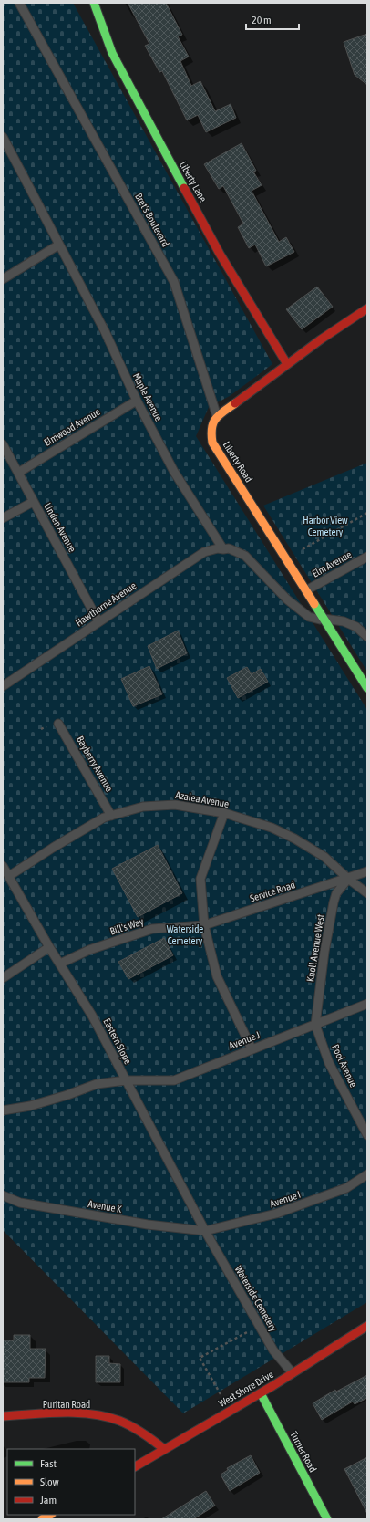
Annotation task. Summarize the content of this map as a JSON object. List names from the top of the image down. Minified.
{"streets":{"street":["Liberty Lane","Liberty Road","West Shore Drive","Puritan Road","Turner Road"],"lane":["Bret's Boulevard","Maple Avenue","Elmwood Avenue","Linden Avenue","Elm Avenue","Hawthorne Avenue","Bayberry Avenue","Azalea Avenue","Service Road","Bill's Way","Knoll Avenue West","Avenue J","Eastern Slope","Pool Avenue","Avenue I","Avenue K","Waterside Cemetery"]},"crossings":[["Liberty Lane","Liberty Road"],["Bret's Boulevard","Liberty Road"],["Maple Avenue","Elmwood Avenue"],["Maple Avenue","Hawthorne Avenue"],["Elmwood Avenue","Linden Avenue"],["Liberty Road","Elm Avenue"],["Linden Avenue","Hawthorne Avenue"],["Bayberry Avenue","Azalea Avenue"],["Azalea Avenue","Service Road"],["Azalea Avenue","Knoll Avenue West"],["Azalea Avenue","Eastern Slope"],["Service Road","Bill's Way"],["Service Road","Knoll Avenue West"],["Bill's Way","Eastern Slope"],["Knoll Avenue West","Avenue J"],["Knoll Avenue West","Pool Avenue"],["Avenue J","Eastern Slope"],["Avenue J","Pool Avenue"],["Eastern Slope","Avenue I"],["Eastern Slope","Avenue K"],["Eastern Slope","Waterside Cemetery"],["Avenue I","Avenue K"],["Avenue I","Waterside Cemetery"],["Avenue K","Waterside Cemetery"],["Waterside Cemetery","West Shore Drive"],["West Shore Drive","Puritan Road"],["West Shore Drive","Turner Road"]],"parks":["Harbor View Cemetery","Waterside Cemetery"],"legend":["Fast","Slow","Jam"],"scale_bar":"20 m"}
